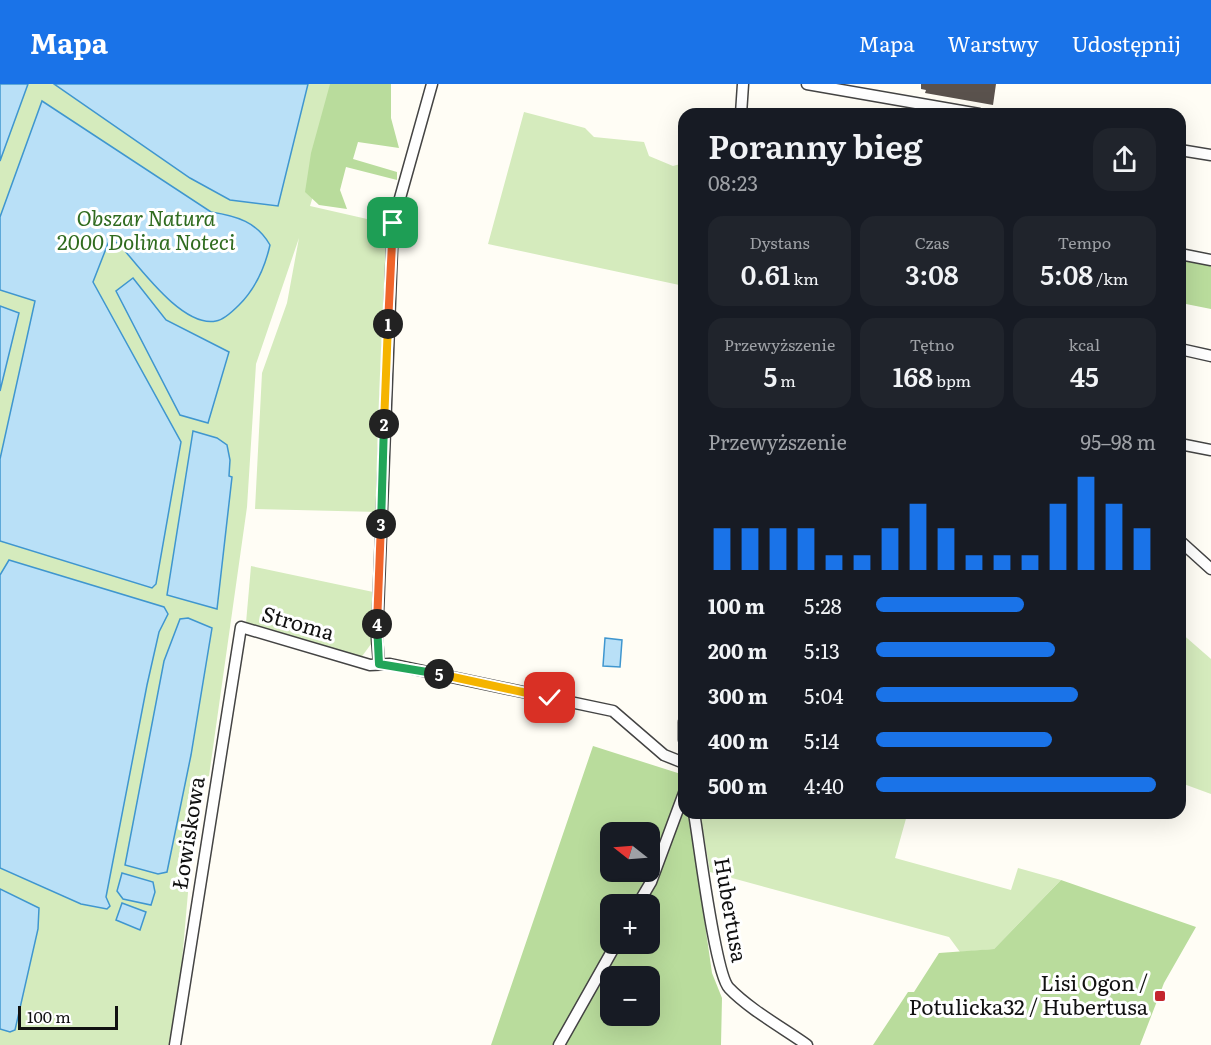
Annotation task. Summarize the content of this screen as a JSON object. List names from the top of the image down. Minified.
{"streets":{"street":["Stroma","Łowiskowa","Hubertusa"]},"crossings":[["Stroma","Łowiskowa"]],"parks":["Obszar Natura 2000 Dolina Noteci"],"places":{"transit":["Lisi Ogon / Potulicka32 / Hubertusa"]},"scale_bar":"100 m","north":"left","page":{"header":"Mapa","nav":["Mapa","Warstwy","Udostępnij"],"heading":["Poranny bieg","08:23"],"stats":[["Dystans","0.61 km"],["Czas","3:08"],["Tempo","5:08 /km"],["Przewyższenie","5 m"],["Tętno","168 bpm"],["kcal","45"]],"pins":["1","2","3","4","5"],"chart":["Przewyższenie","95–98 m"],"list":[{"name":"100 m","note":"5:28"},{"name":"200 m","note":"5:13"},{"name":"300 m","note":"5:04"},{"name":"400 m","note":"5:14"},{"name":"500 m","note":"4:40"}],"map_buttons":["+","−"],"scale":"100 m"}}
